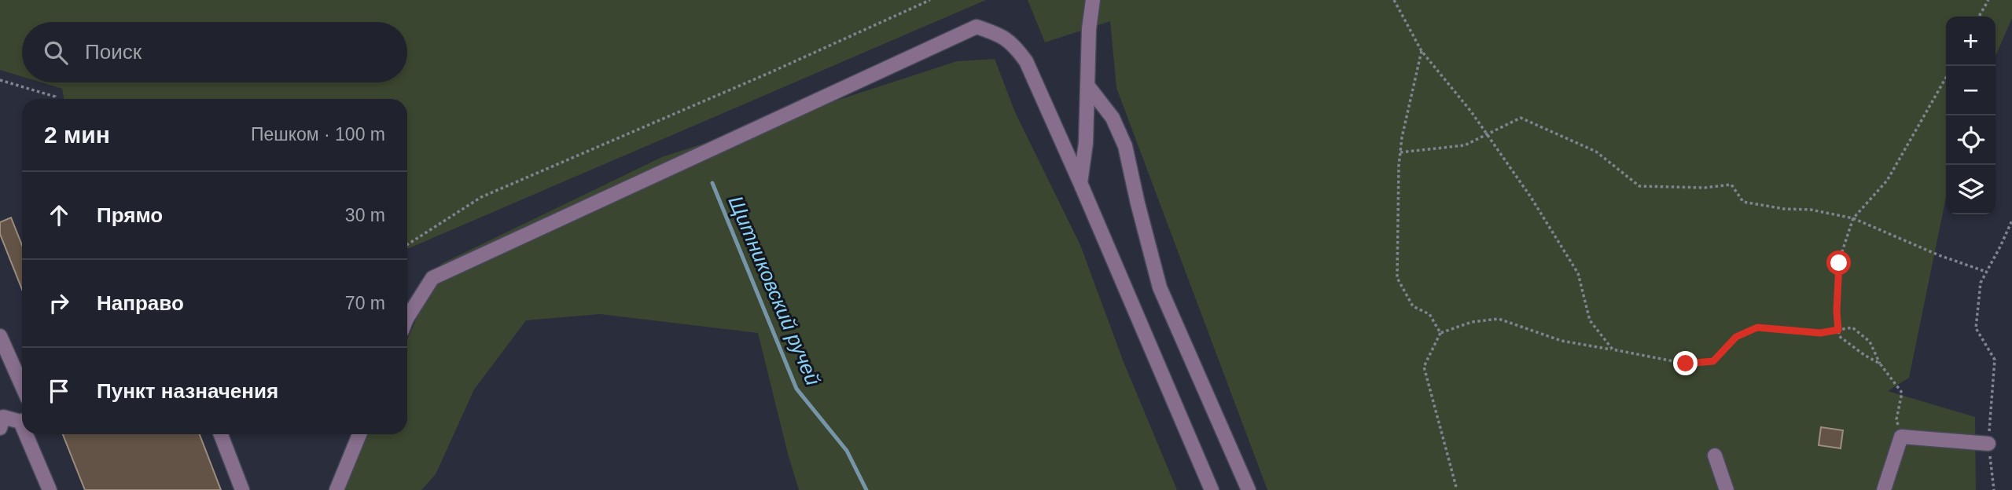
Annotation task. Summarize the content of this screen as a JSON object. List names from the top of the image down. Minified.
{"water":["Щитниковский ручей"],"page":{"map_buttons":["+","−"],"search":"Поиск","heading":["2 мин","Пешком · 100 m"],"list":[["Прямо","30 m"],["Направо","70 m"],"Пункт назначения"]}}
